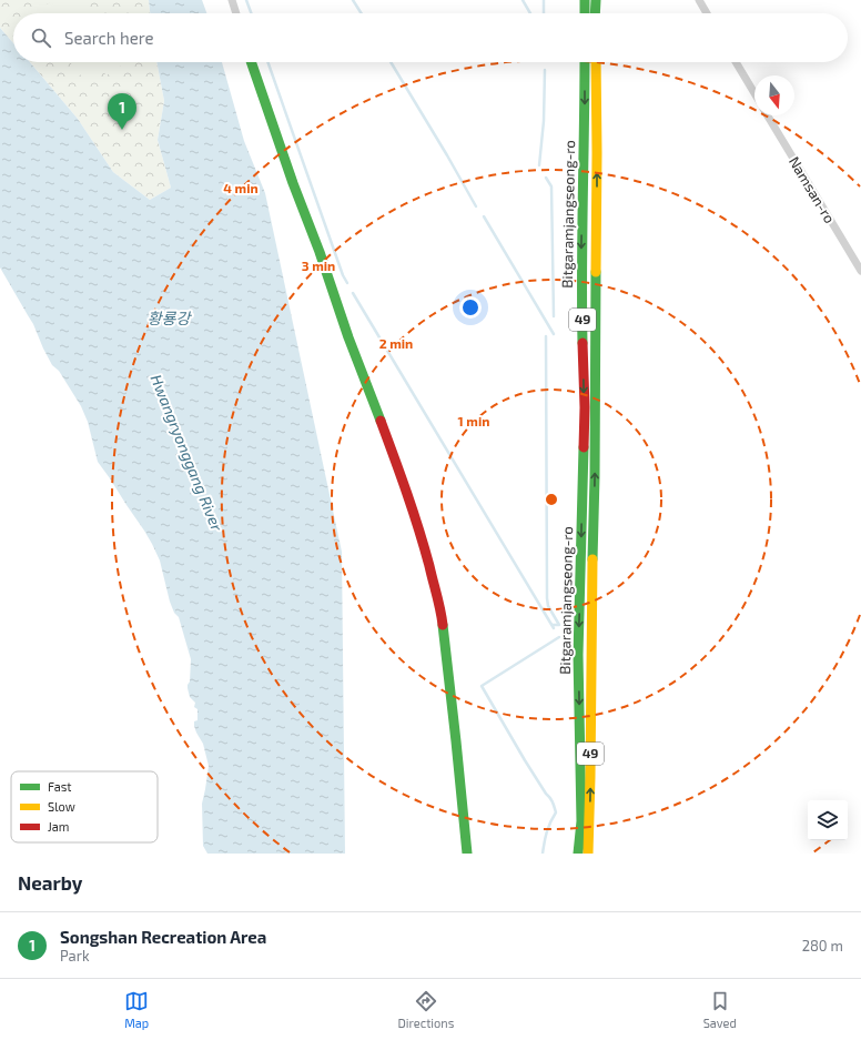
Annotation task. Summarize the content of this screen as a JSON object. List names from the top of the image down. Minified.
{"streets":{"main road":["Bitgaramjangseong-ro","49"],"street":["Namsan-ro"]},"water":["황룡강","Hwangryonggang River"],"legend":["Fast","Slow","Jam"],"north":"bottom","page":{"search":"Search here","pins":"1","heading":"Nearby","list":[{"mark":"1","name":"Songshan Recreation Area","note":"Park","value":"280 m"}],"nav":["Map","Directions","Saved"]},"rings":["4 min","3 min","2 min","1 min"]}
